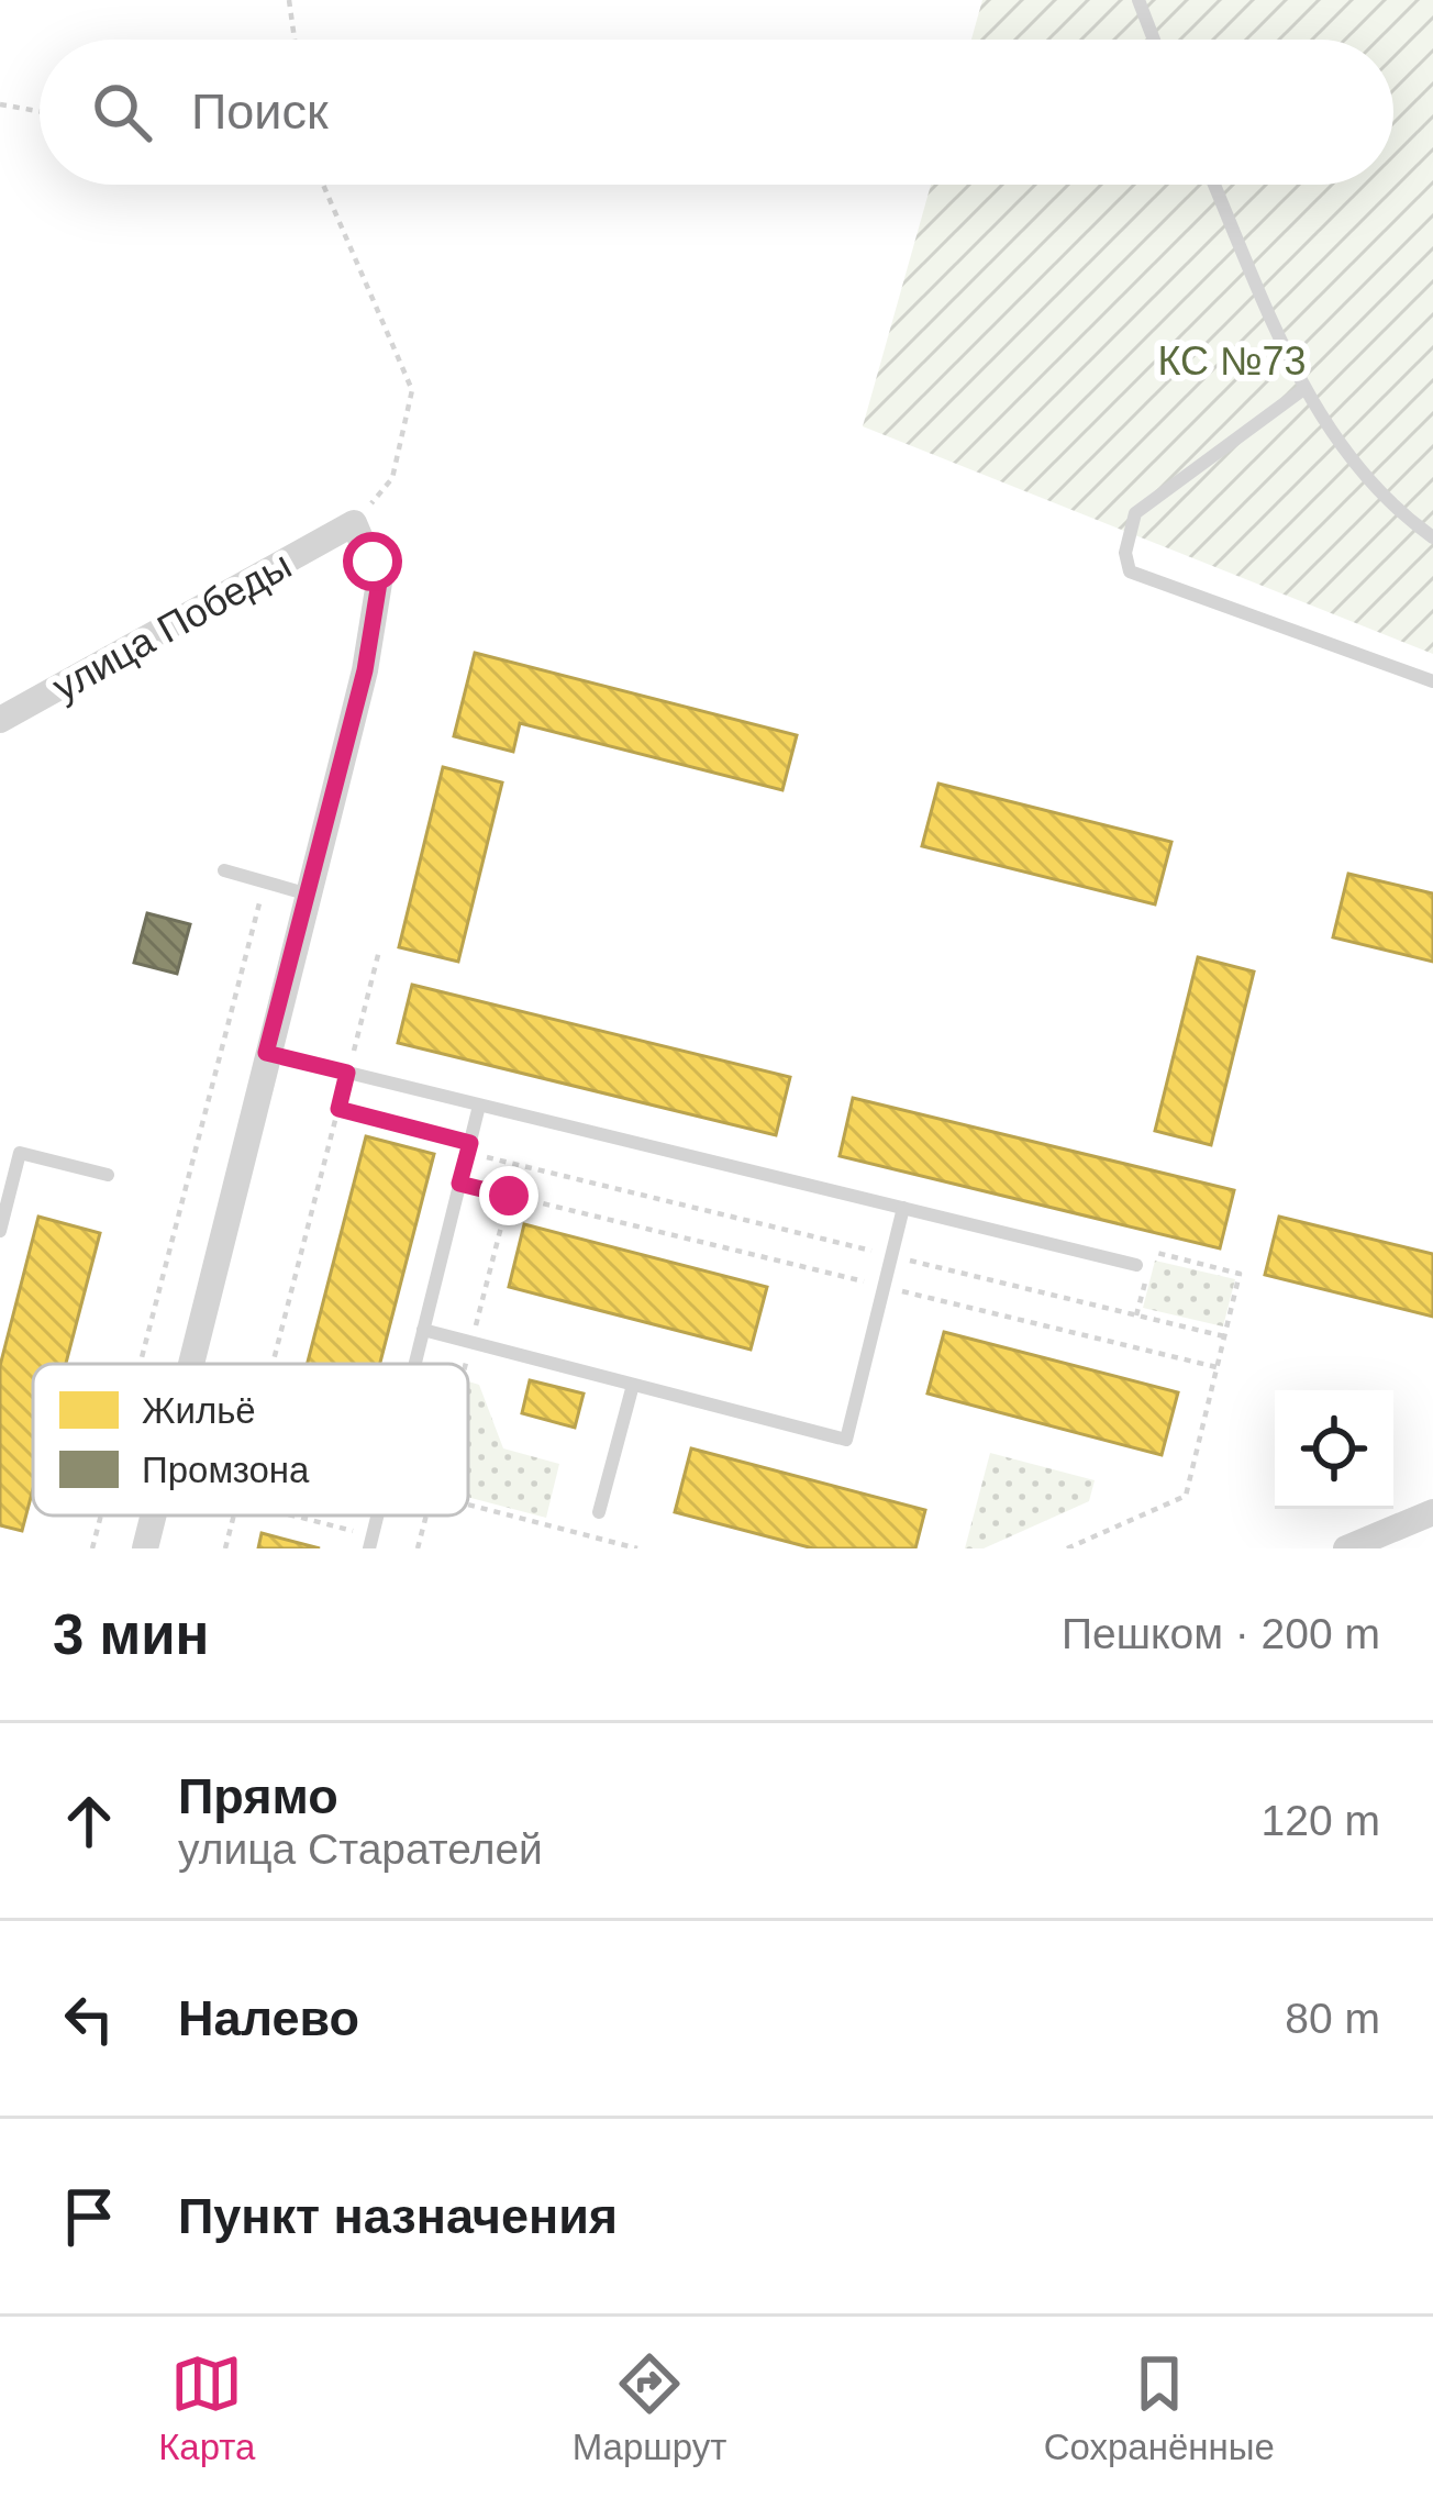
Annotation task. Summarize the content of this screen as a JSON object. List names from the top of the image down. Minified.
{"streets":{"street":["улица Победы"]},"parks":["КС №73"],"legend":["Жильё","Промзона"],"page":{"search":"Поиск","heading":["3 мин","Пешком · 200 m"],"list":[["Прямо","улица Старателей","120 m"],["Налево","80 m"],"Пункт назначения"],"nav":["Карта","Маршрут","Сохранённые"]}}
